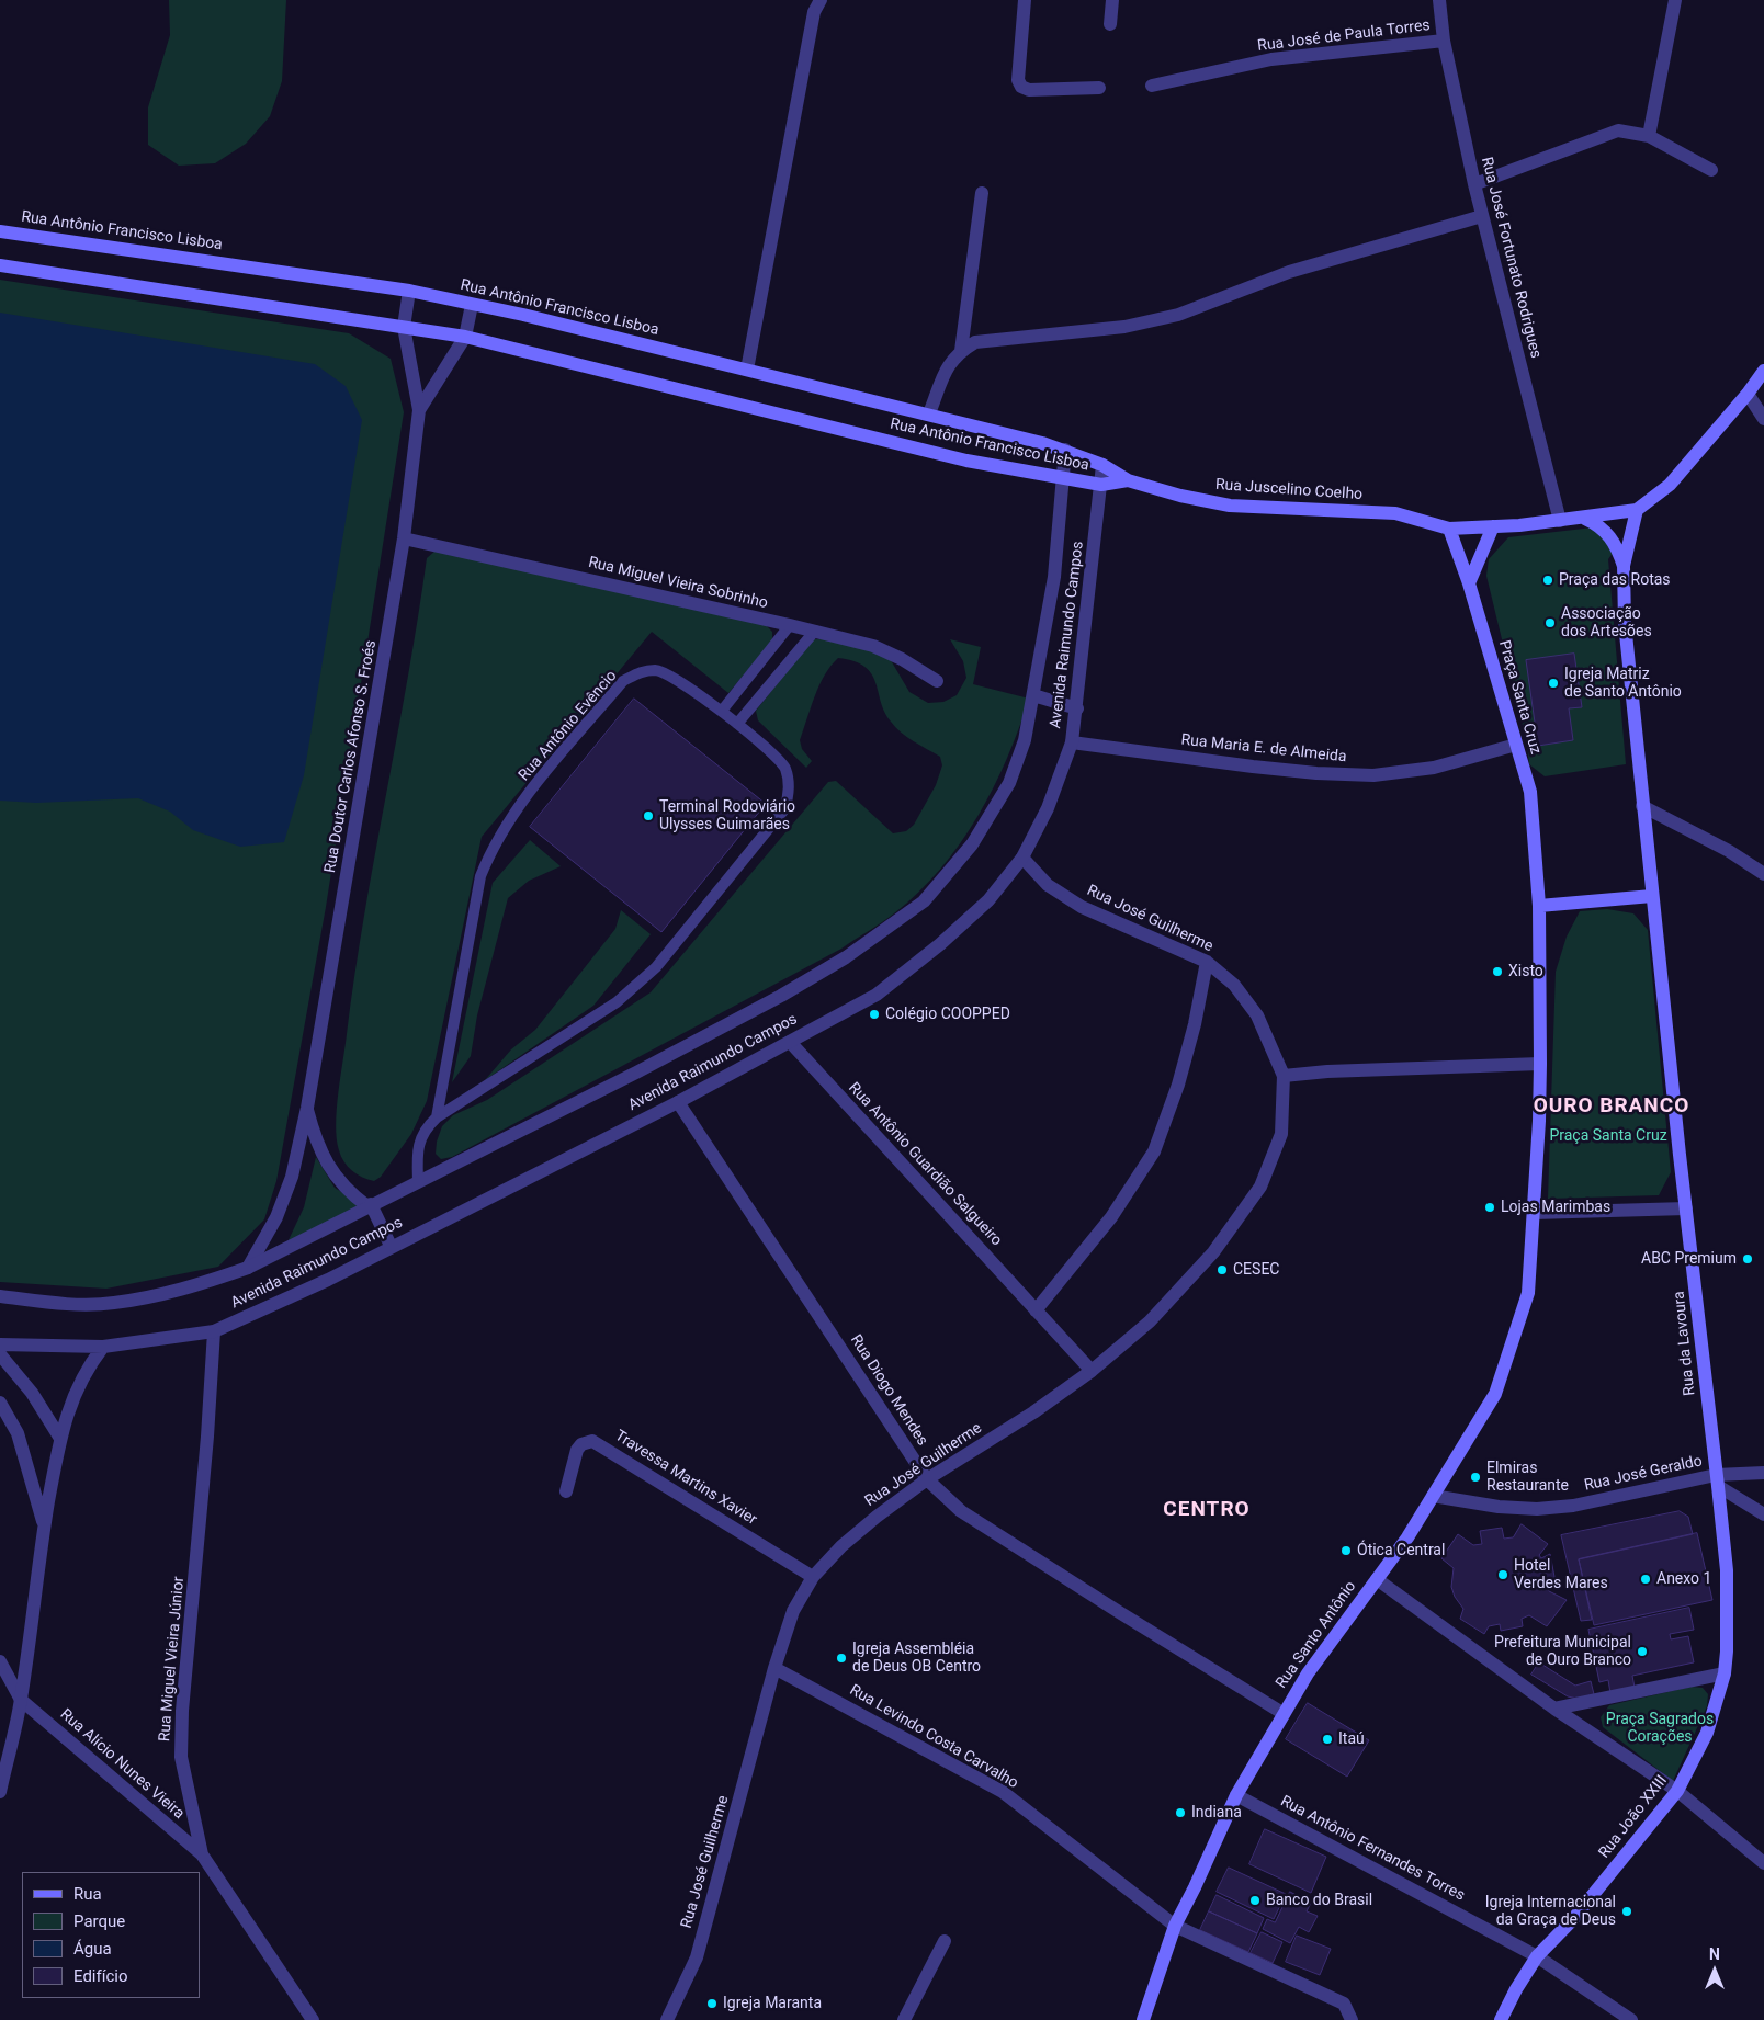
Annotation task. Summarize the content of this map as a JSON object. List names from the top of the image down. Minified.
{"streets":{"main road":["Rua Antônio Francisco Lisboa","Rua Juscelino Coelho","Praça Santa Cruz","Rua da Lavoura","Rua Santo Antônio","Rua João XXIII"],"street":["Rua José de Paula Torres","Rua José Fortunato Rodrigues","Rua Miguel Vieira Sobrinho","Avenida Raimundo Campos","Rua Maria E. de Almeida","Rua Doutor Carlos Afonso S. Froés","Rua José Guilherme","Rua Antônio Guardião Salgueiro","Rua Diogo Mendes","Rua José Geraldo","Travessa Martins Xavier","Rua Miguel Vieira Júnior","Rua Levindo Costa Carvalho","Rua Alício Nunes Vieira","Rua Antônio Fernandes Torres"],"lane":["Rua Antônio Evêncio"]},"crossings":[["Rua José de Paula Torres","Rua José Fortunato Rodrigues"],["Rua Antônio Francisco Lisboa","Rua Juscelino Coelho"],["Rua Antônio Francisco Lisboa","Avenida Raimundo Campos"],["Rua Juscelino Coelho","Avenida Raimundo Campos"],["Rua Juscelino Coelho","Praça Santa Cruz"],["Rua Miguel Vieira Sobrinho","Rua Doutor Carlos Afonso S. Froés"],["Avenida Raimundo Campos","Rua Antônio Evêncio"],["Avenida Raimundo Campos","Rua Maria E. de Almeida"],["Avenida Raimundo Campos","Rua Doutor Carlos Afonso S. Froés"],["Avenida Raimundo Campos","Rua José Guilherme"],["Avenida Raimundo Campos","Rua Antônio Guardião Salgueiro"],["Avenida Raimundo Campos","Rua Diogo Mendes"],["Avenida Raimundo Campos","Rua Miguel Vieira Júnior"],["Praça Santa Cruz","Rua Maria E. de Almeida"],["Praça Santa Cruz","Rua Santo Antônio"],["Rua José Guilherme","Rua Antônio Guardião Salgueiro"],["Rua José Guilherme","Rua Diogo Mendes"],["Rua José Guilherme","Travessa Martins Xavier"],["Rua José Guilherme","Rua Levindo Costa Carvalho"],["Rua da Lavoura","Rua José Geraldo"],["Rua da Lavoura","Rua João XXIII"],["Rua Diogo Mendes","Rua Santo Antônio"],["Rua José Geraldo","Rua Santo Antônio"],["Rua José Geraldo","Rua João XXIII"],["Rua Santo Antônio","Rua Levindo Costa Carvalho"],["Rua Santo Antônio","Rua Antônio Fernandes Torres"],["Rua Miguel Vieira Júnior","Rua Alício Nunes Vieira"],["Rua João XXIII","Rua Antônio Fernandes Torres"]],"districts":["OURO BRANCO","CENTRO"],"parks":["Praça Santa Cruz","Praça Sagrados Corações"],"places":["Praça das Rotas","Associação dos Artesões","Igreja Matriz de Santo Antônio","Terminal Rodoviário Ulysses Guimarães","Xisto","Colégio COOPPED","Lojas Marimbas","ABC Premium","CESEC","Elmiras Restaurante","Ótica Central","Hotel Verdes Mares","Anexo 1","Prefeitura Municipal de Ouro Branco","Igreja Assembléia de Deus OB Centro","Itaú","Indiana","Banco do Brasil","Igreja Internacional da Graça de Deus","Igreja Maranta"],"legend":["Rua","Parque","Água","Edifício"],"north":"top"}
